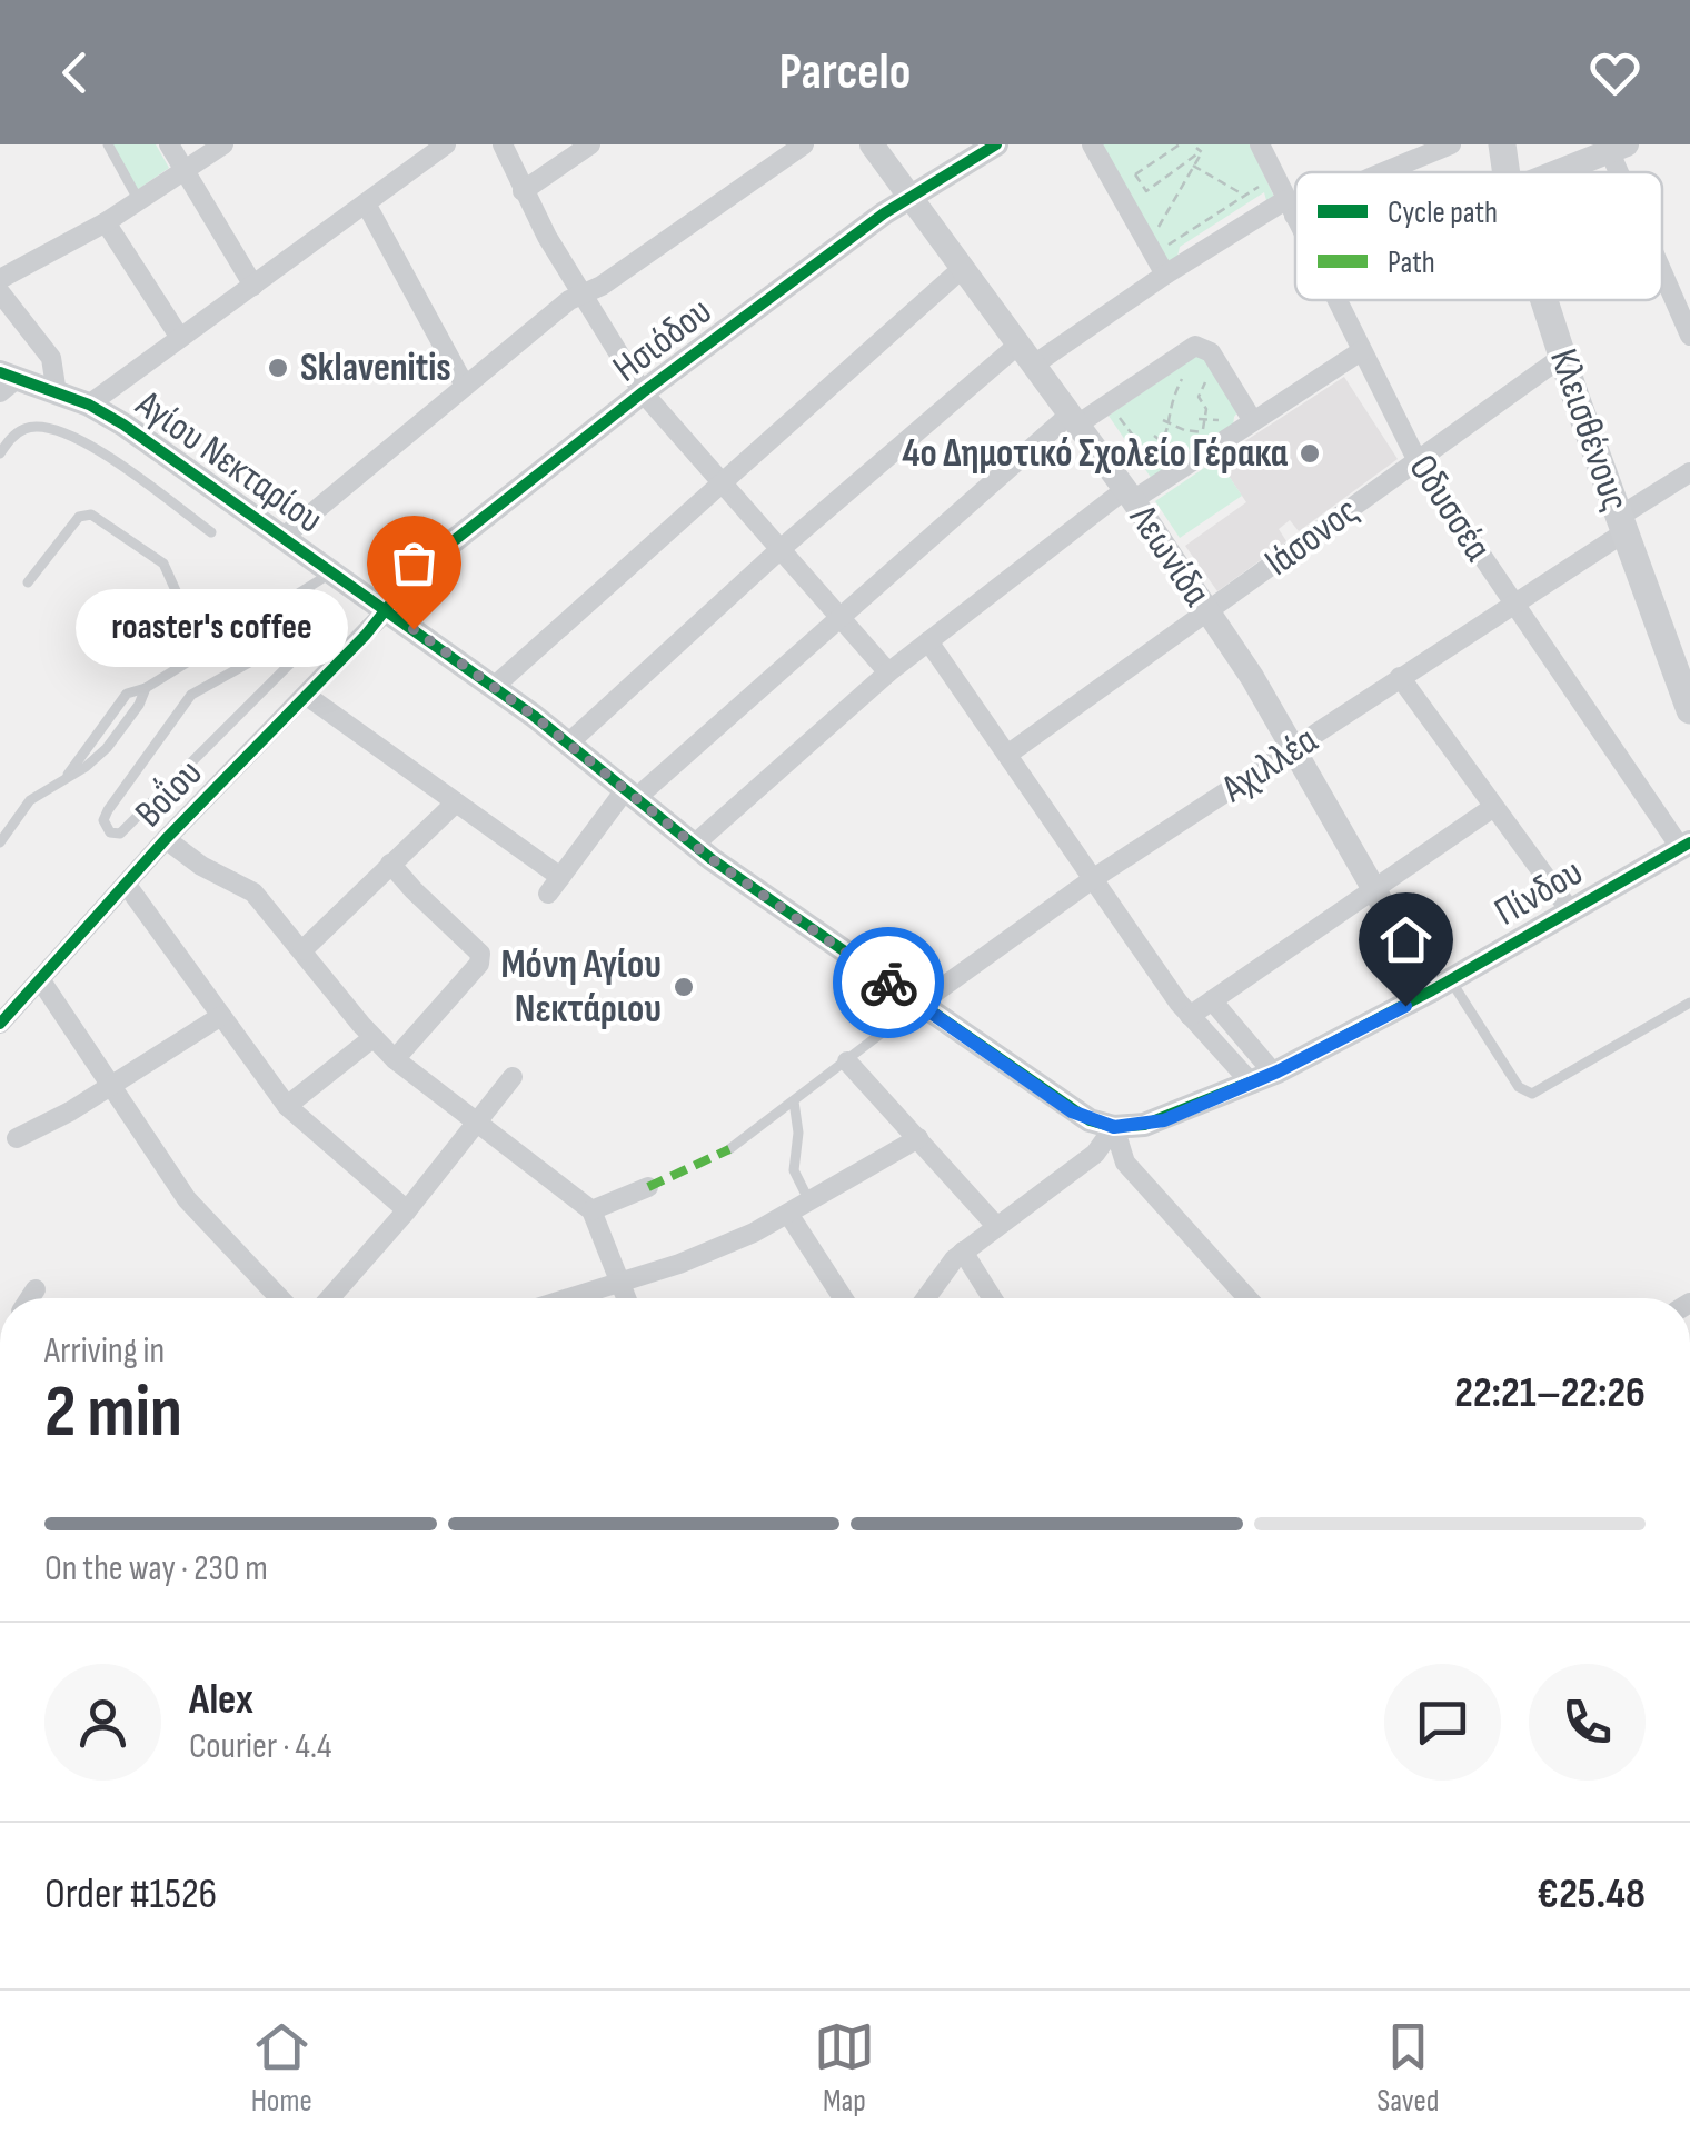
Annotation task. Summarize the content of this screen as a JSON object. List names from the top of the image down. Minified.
{"streets":{"main road":["Κλεισθένους"],"street":["Ησιόδου","Αγίου Νεκταρίου","Οδυσσέα","Ιάσονος","Λεωνίδα","Αχιλλέα","Βοΐου","Πίνδου"]},"crossings":[["Ησιόδου","Αγίου Νεκταρίου"],["Ησιόδου","Λεωνίδα"],["Ησιόδου","Βοΐου"],["Κλεισθένους","Ιάσονος"],["Κλεισθένους","Αχιλλέα"],["Αγίου Νεκταρίου","Αχιλλέα"],["Αγίου Νεκταρίου","Βοΐου"],["Αγίου Νεκταρίου","Πίνδου"],["Οδυσσέα","Ιάσονος"],["Οδυσσέα","Αχιλλέα"],["Οδυσσέα","Πίνδου"],["Ιάσονος","Λεωνίδα"],["Λεωνίδα","Αχιλλέα"],["Λεωνίδα","Πίνδου"]],"places":["Sklavenitis","4ο Δημοτικό Σχολείο Γέρακα","roaster's coffee","Μόνη Αγίου Νεκτάριου"],"legend":["Cycle path","Path"],"page":{"header":"Parcelo","bubble":"roaster's coffee","heading":["2 min","Arriving in","22:21–22:26"],"panel":["Alex","Courier · 4.4","Order #1526","€25.48"],"bar":"On the way · 230 m","tabs":["Home","Map","Saved"]}}
